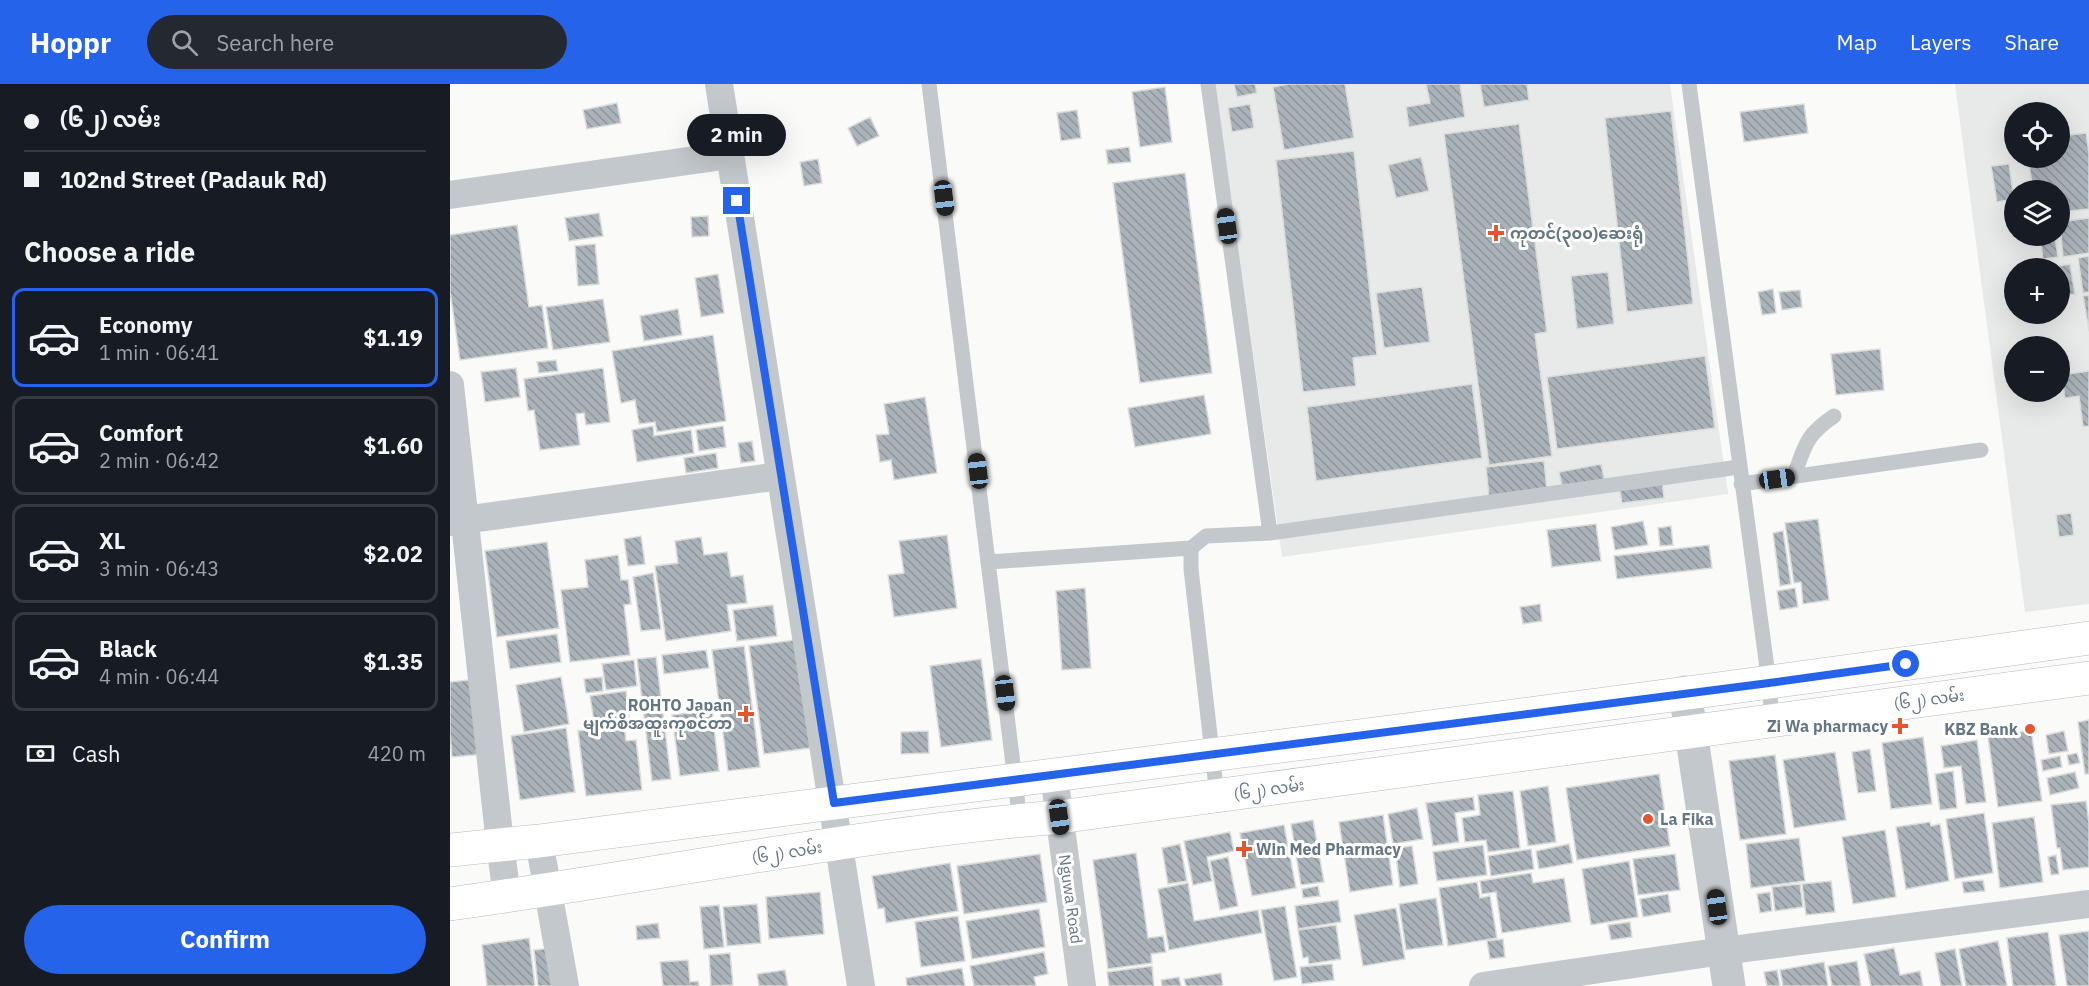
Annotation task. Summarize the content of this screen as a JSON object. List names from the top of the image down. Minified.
{"streets":{"main road":["(၆၂) လမ်း"],"street":["Nguwa Road"]},"crossings":[["(၆၂) လမ်း","Nguwa Road"]],"places":{"health":["ကုတင်(၃၀၀)ဆေးရုံ","ROHTO Japan မျက်စိအထူးကုစင်တာ","Zi Wa pharmacy","Win Med Pharmacy"],"other":["KBZ Bank","La Fika"]},"page":{"header":"Hoppr","search":"Search here","nav":["Map","Layers","Share"],"banner":["(၆၂) လမ်း","102nd Street (Padauk Rd)"],"map_buttons":["+","−"],"bubble":"2 min","heading":"Choose a ride","list":[{"name":"Economy","note":"1 min · 06:41","value":"$1.19"},{"name":"Comfort","note":"2 min · 06:42","value":"$1.60"},{"name":"XL","note":"3 min · 06:43","value":"$2.02"},{"name":"Black","note":"4 min · 06:44","value":"$1.35"}],"pay":["Cash","420 m"],"buttons":"Confirm"}}
